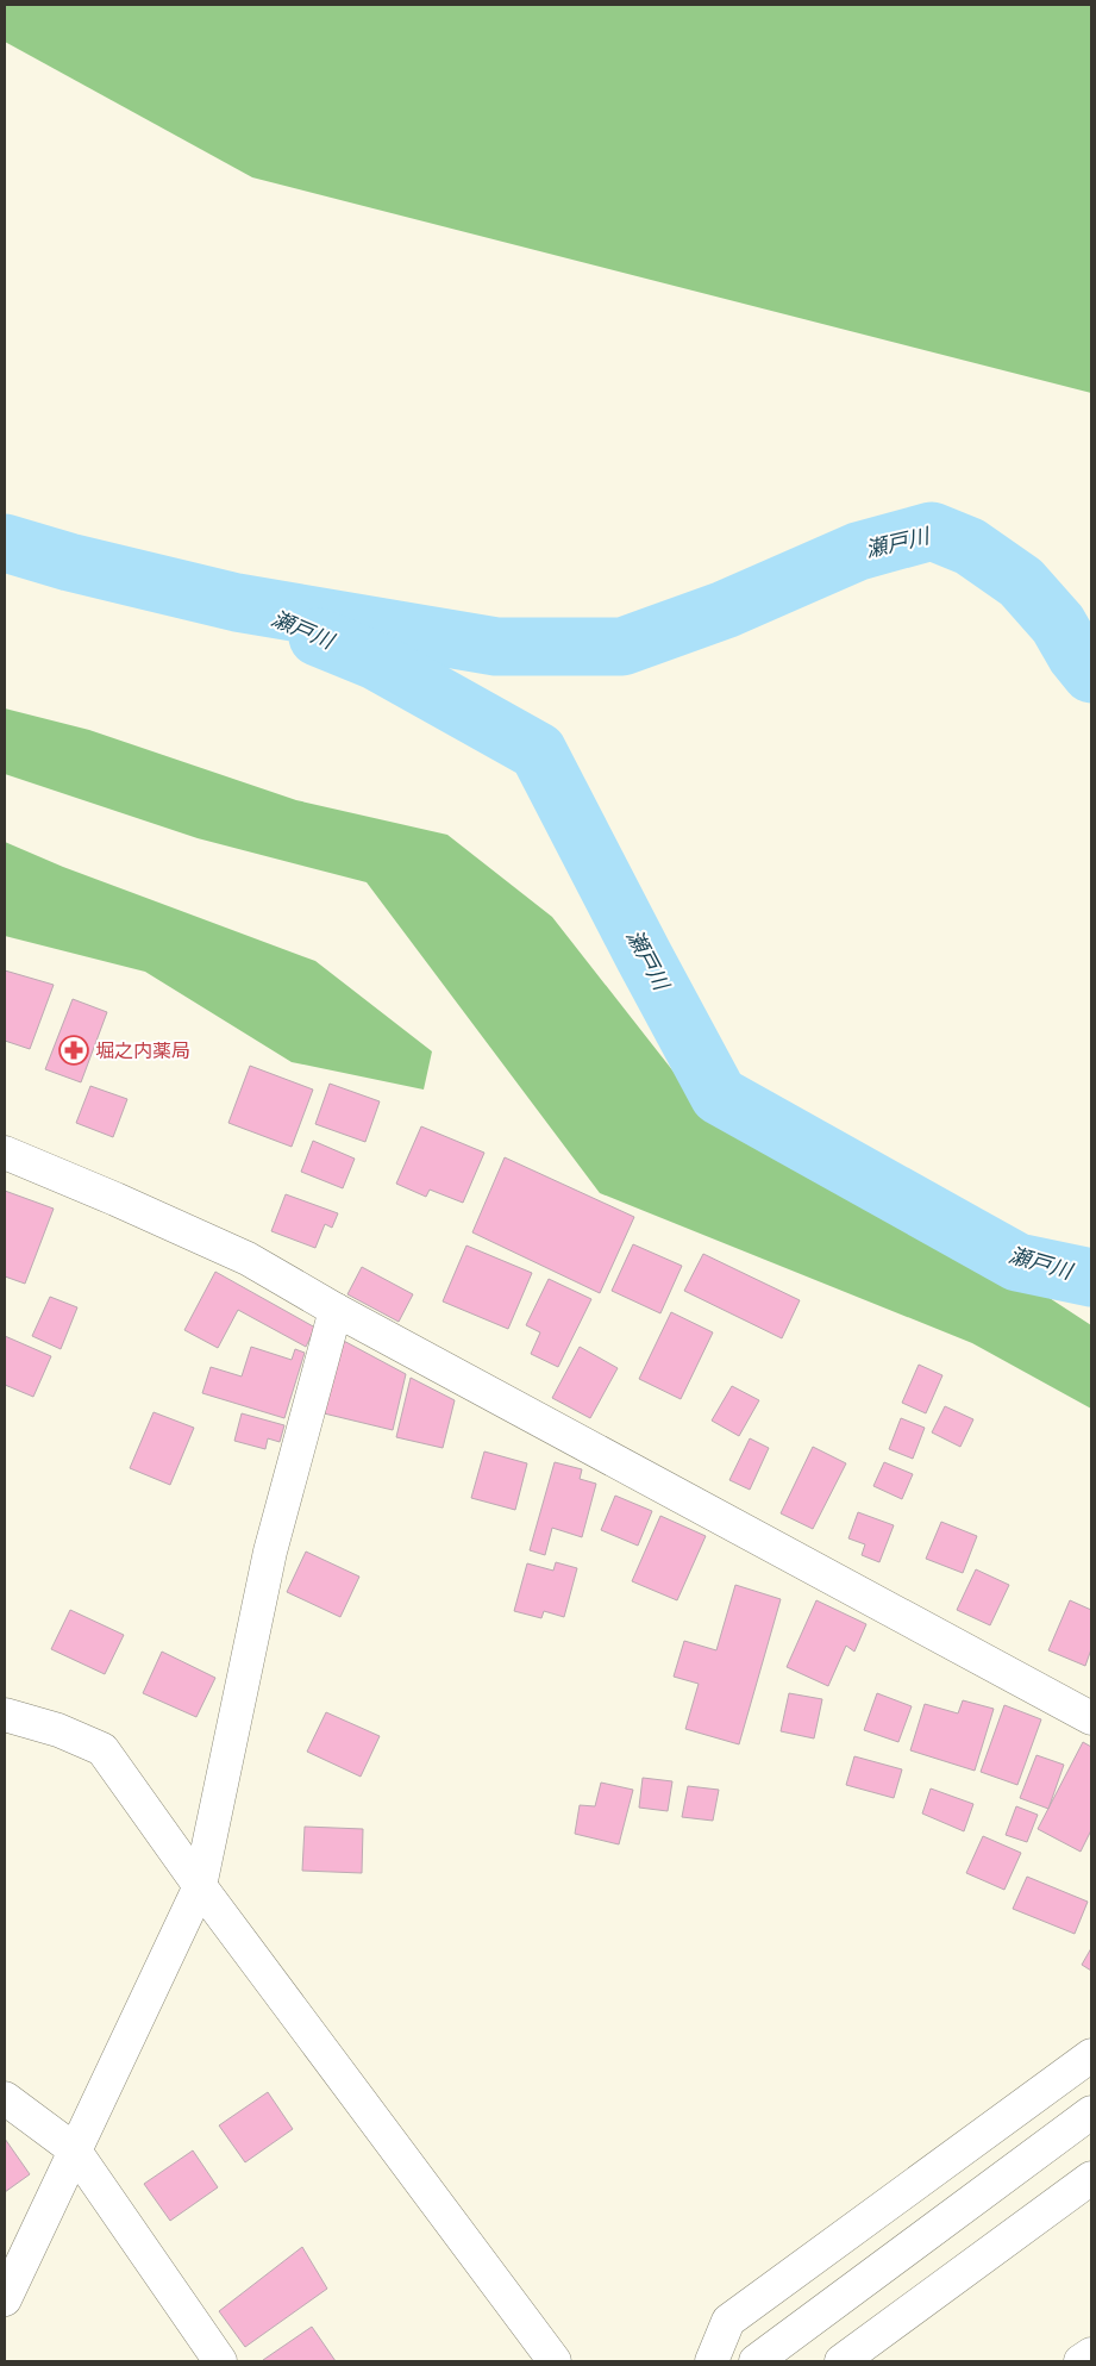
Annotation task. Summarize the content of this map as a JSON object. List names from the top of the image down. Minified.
{"water":["瀬戸川"],"places":{"pharmacy":["堀之内薬局"]}}
